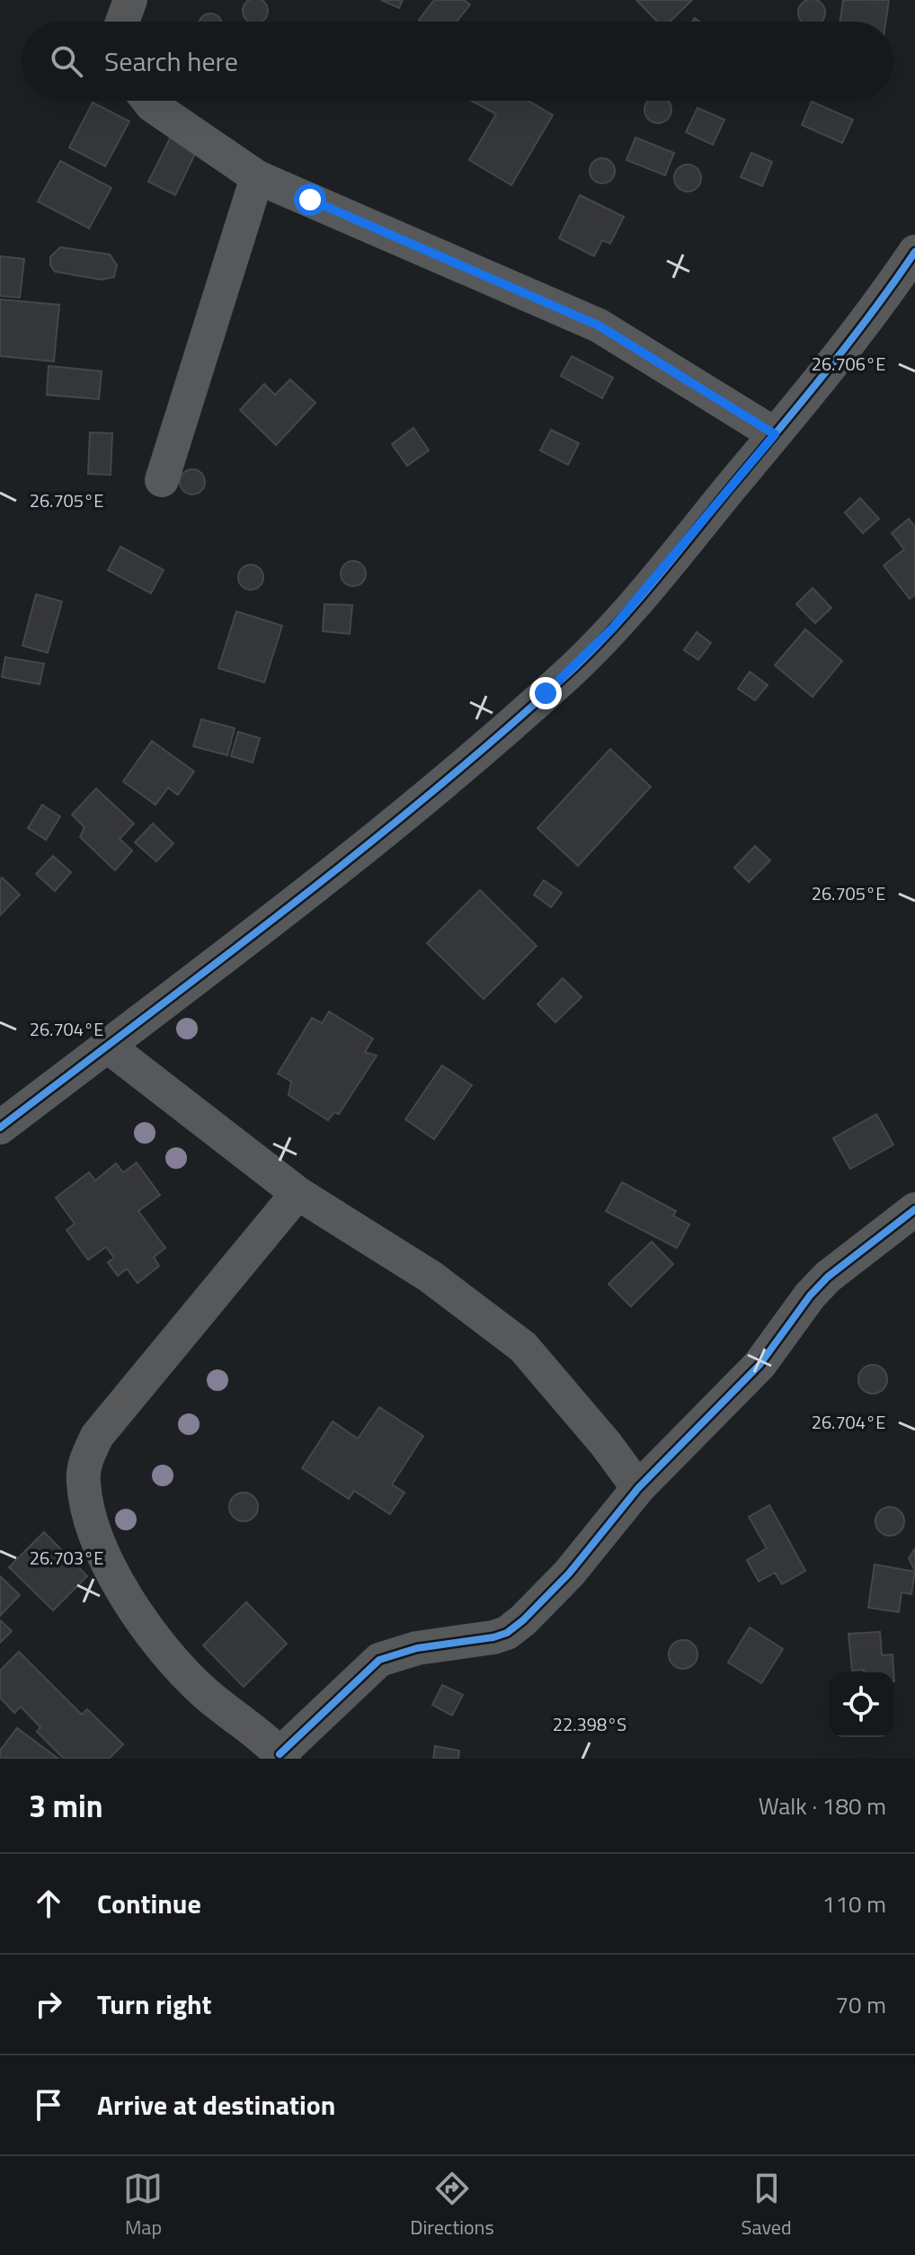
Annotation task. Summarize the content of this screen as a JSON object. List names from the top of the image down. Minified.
{"page":{"search":"Search here","heading":["3 min","Walk · 180 m"],"list":[["Continue","110 m"],["Turn right","70 m"],"Arrive at destination"],"nav":["Map","Directions","Saved"]},"coordinates":["26.706°E","26.705°E","26.704°E","26.703°E","22.398°S"]}
